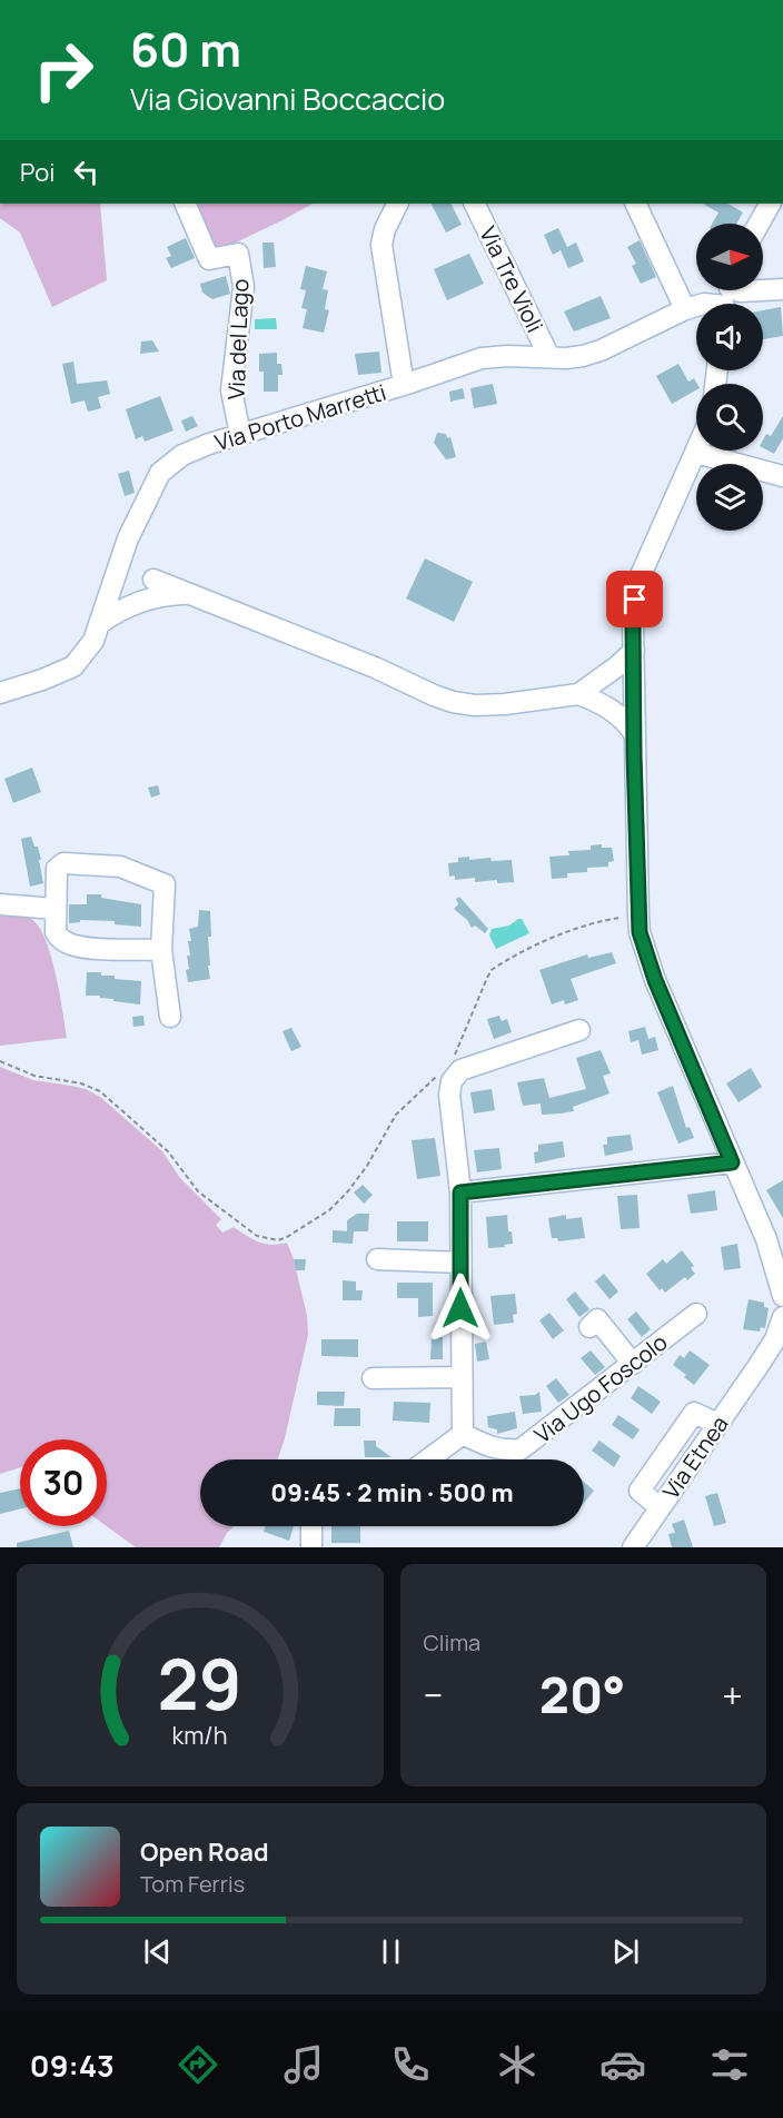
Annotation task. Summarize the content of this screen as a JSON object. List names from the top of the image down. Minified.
{"streets":{"street":["Via Tre Violi","Via del Lago","Via Porto Marretti","Via Ugo Foscolo","Via Etnea"]},"crossings":[["Via Tre Violi","Via Porto Marretti"],["Via del Lago","Via Porto Marretti"]],"north":"right","page":{"turn":["60 m","Via Giovanni Boccaccio"],"then":"Poi","limit":"30","trip":"09:45 · 2 min · 500 m","tile":"Clima","heat":["−","20°","+"],"song":["Open Road","Tom Ferris"],"tabs":"09:43","gauge":["29","km/h"]}}
